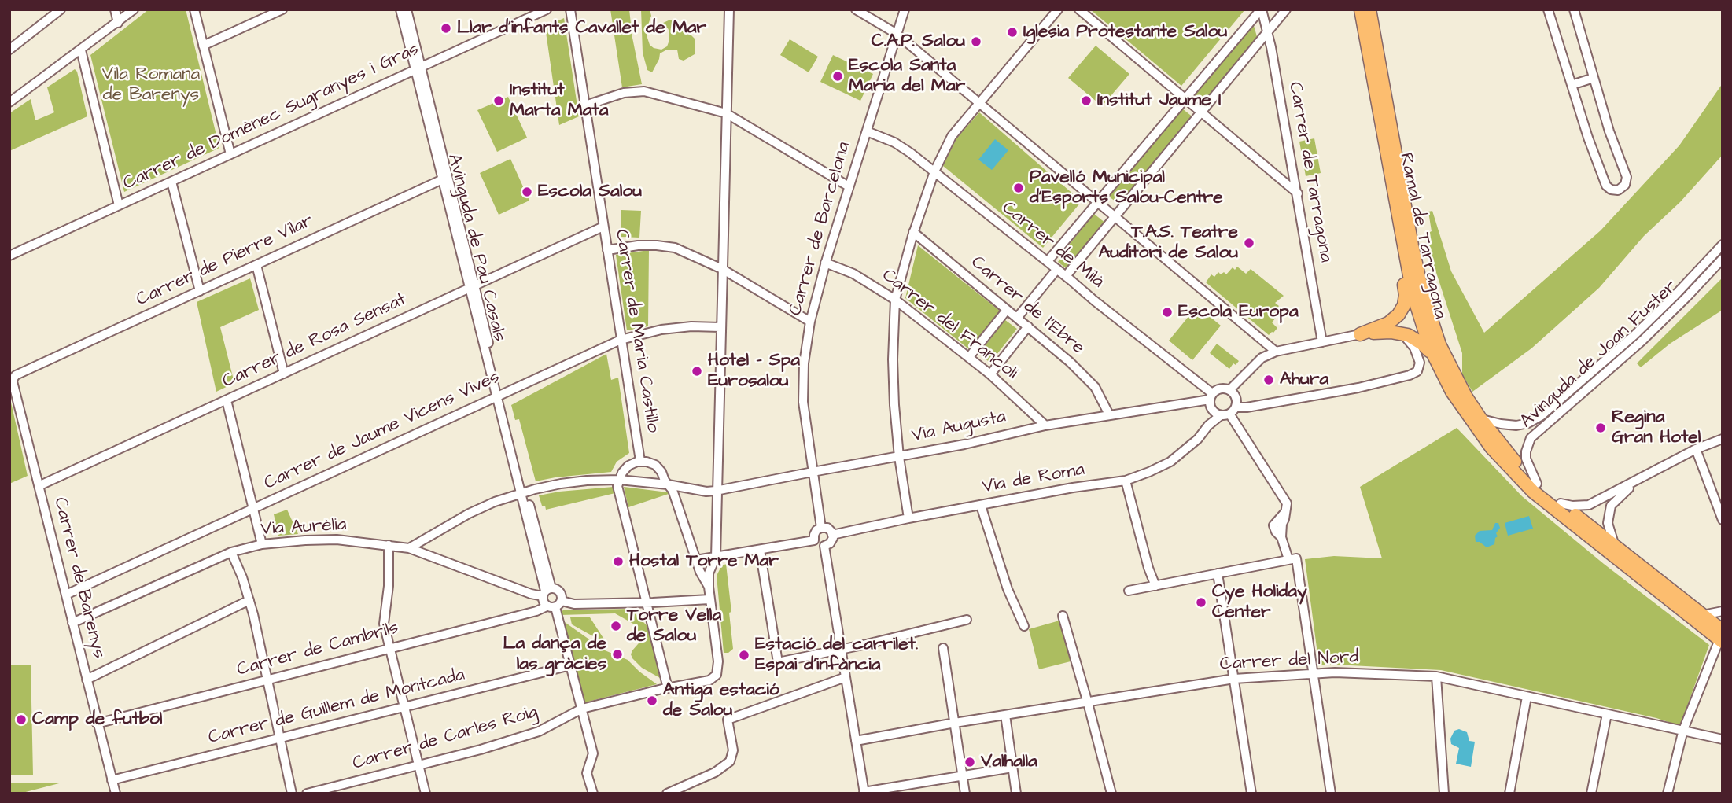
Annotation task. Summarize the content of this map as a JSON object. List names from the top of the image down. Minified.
{"streets":{"main road":["Ramal de Tarragona"],"street":["Carrer de Domènec Sugranyes i Gras","Carrer de Tarragona","Carrer de Barcelona","Carrer de Milà","Avinguda de Pau Casals","Carrer de Pierre Vilar","Carrer de l'Ebre","Carrer del Francolí","Carrer de Maria Castillo","Carrer de Rosa Sensat","Avinguda de Joan Fuster","Via Augusta","Carrer de Jaume Vicens Vives","Via de Roma","Via Aurèlia","Carrer de Barenys","Carrer de Cambrils","Carrer del Nord","Carrer de Guillem de Montcada","Carrer de Carles Roig"]},"crossings":[["Carrer de Domènec Sugranyes i Gras","Avinguda de Pau Casals"],["Carrer de Barcelona","Carrer de Milà"],["Carrer de Barcelona","Carrer del Francolí"],["Carrer de Barcelona","Via Augusta"],["Carrer de Barcelona","Via de Roma"],["Ramal de Tarragona","Avinguda de Joan Fuster"],["Carrer de Milà","Via Augusta"],["Carrer de Milà","Via de Roma"],["Avinguda de Pau Casals","Carrer de Pierre Vilar"],["Avinguda de Pau Casals","Carrer de Rosa Sensat"],["Avinguda de Pau Casals","Via Augusta"],["Avinguda de Pau Casals","Carrer de Jaume Vicens Vives"],["Avinguda de Pau Casals","Via Aurèlia"],["Carrer de Pierre Vilar","Carrer de Barenys"],["Carrer de l'Ebre","Via Augusta"],["Carrer del Francolí","Via Augusta"],["Carrer de Maria Castillo","Carrer de Rosa Sensat"],["Carrer de Maria Castillo","Carrer de Jaume Vicens Vives"],["Carrer de Rosa Sensat","Carrer de Barenys"],["Via Augusta","Via de Roma"],["Via Augusta","Via Aurèlia"],["Carrer de Jaume Vicens Vives","Carrer de Barenys"],["Via Aurèlia","Carrer de Barenys"],["Carrer de Barenys","Carrer de Cambrils"],["Carrer de Barenys","Carrer de Guillem de Montcada"]],"parks":["Vila Romana de Barenys"],"places":["Llar d'infants Cavallet de Mar","Iglesia Protestante Salou","C.A.P. Salou","Escola Santa Maria del Mar","Institut Marta Mata","Institut Jaume I","Pavelló Municipal d'Esports Salou-Centre","Escola Salou","T.A.S. Teatre Auditori de Salou","Escola Europa","Hotel - Spa Eurosalou","Ahura","Regina Gran Hotel","Hostal Torre Mar","Cye Holiday Center","Torre Vella de Salou","La dança de las gràcies","Estació del carrilet. Espai d'infància","Antiga estació de Salou","Camp de futbol","Valhalla"]}
